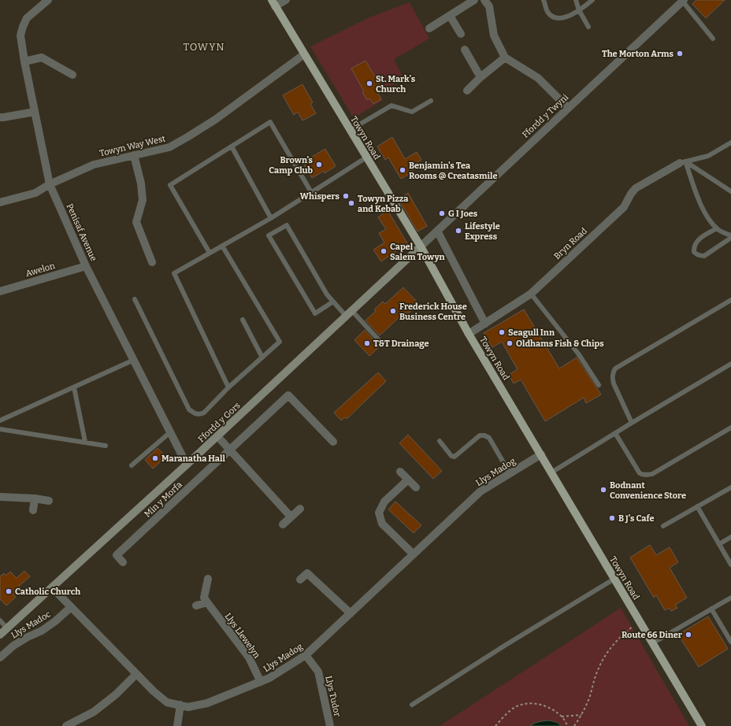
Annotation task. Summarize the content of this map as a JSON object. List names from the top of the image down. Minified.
{"streets":{"main road":["Towyn Road"],"street":["Ffordd y Twyni","Towyn Way West","Penisaf Avenue","Bryn Road","Awelon","Ffordd y Gors","Llys Madog","Min y Morfa","Llys Madoc","Llys Llewelyn","Llys Tudor"]},"crossings":[["Ffordd y Twyni","Towyn Road"],["Ffordd y Twyni","Ffordd y Gors"],["Towyn Road","Towyn Way West"],["Towyn Road","Bryn Road"],["Towyn Road","Ffordd y Gors"],["Towyn Road","Llys Madog"],["Towyn Way West","Penisaf Avenue"],["Penisaf Avenue","Awelon"],["Penisaf Avenue","Ffordd y Gors"],["Ffordd y Gors","Llys Madog"],["Llys Madog","Llys Madoc"],["Llys Madog","Llys Llewelyn"],["Llys Madog","Llys Tudor"]],"districts":["TOWYN"],"places":["The Morton Arms","St. Mark's Church","Brown's Camp Club","Benjamin's Tea Rooms @ Creatasmile","Whispers","Towyn Pizza and Kebab","G I Joes","Lifestyle Express","Capel Salem Towyn","Frederick House Business Centre","Seagull Inn","T&T Drainage","Oldhams Fish & Chips","Maranatha Hall","Bodnant Convenience Store","B J's Cafe","Catholic Church","Route 66 Diner"]}
